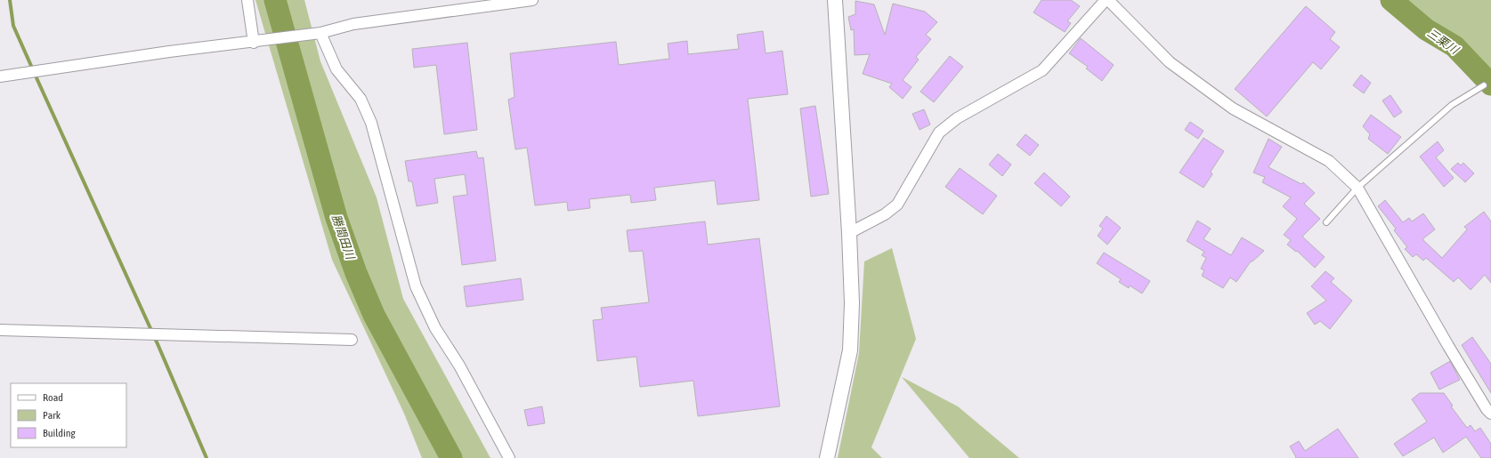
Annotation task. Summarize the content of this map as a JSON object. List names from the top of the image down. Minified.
{"water":["三栗川","勝間田川"],"legend":["Road","Park","Building"]}
